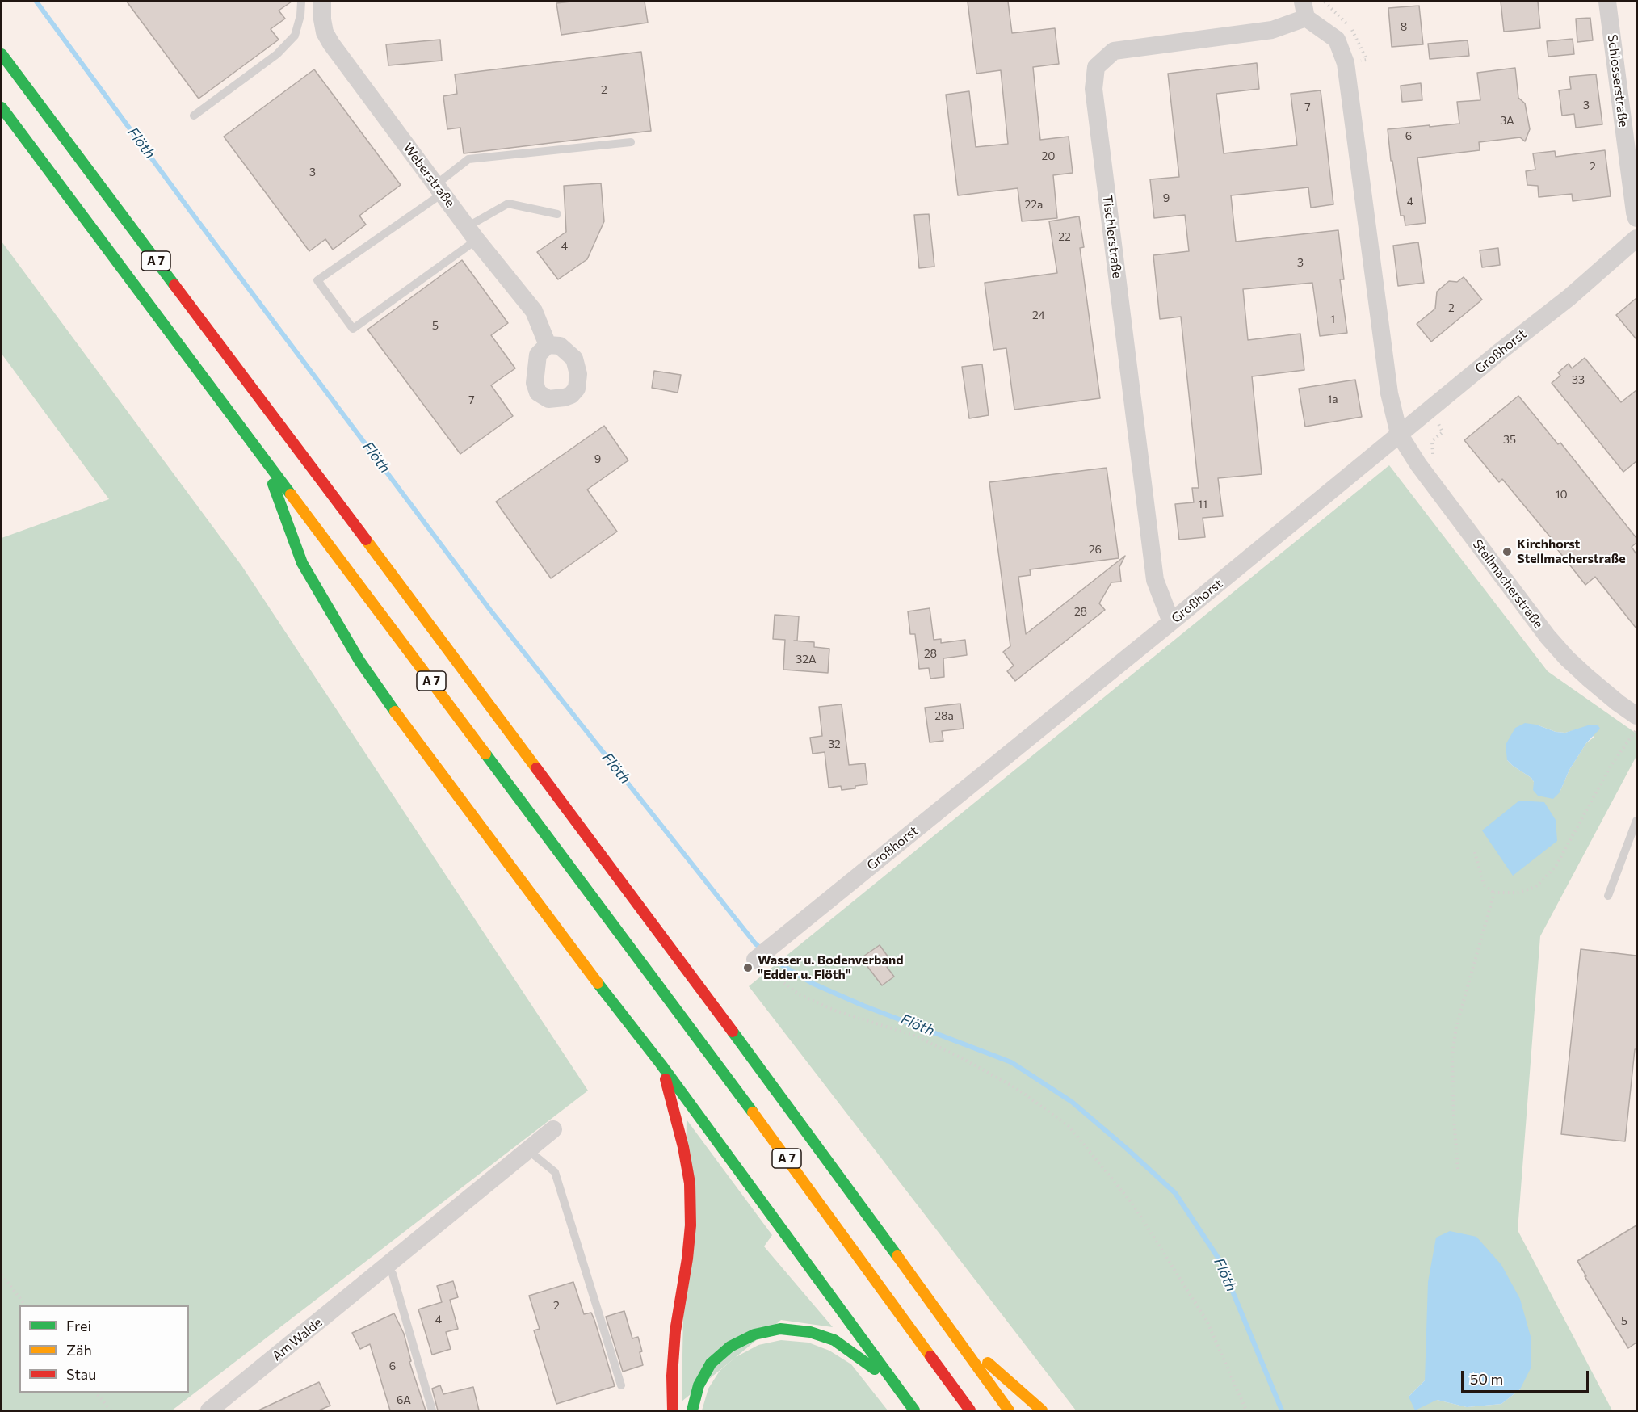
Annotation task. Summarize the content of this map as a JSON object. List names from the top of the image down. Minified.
{"streets":{"highway":["A 7"],"street":["Schlosserstraße","Weberstraße","Tischlerstraße","Großhorst","Stellmacherstraße","Am Walde"]},"crossings":[["Tischlerstraße","Großhorst"],["Tischlerstraße","Stellmacherstraße"],["Großhorst","Stellmacherstraße"]],"water":["Flöth"],"places":["Kirchhorst Stellmacherstraße","Wasser u. Bodenverband \"Edder u. Flöth\""],"house_numbers":["8","2","3","7","3A","6","20","2","3","9","4","22a","22","4","3","2","24","1","5","33","1a","7","35","9","10","11","26","28","28","32A","28a","32","2","4","5","6","6A"],"legend":["Frei","Zäh","Stau"],"scale_bar":"50 m"}
